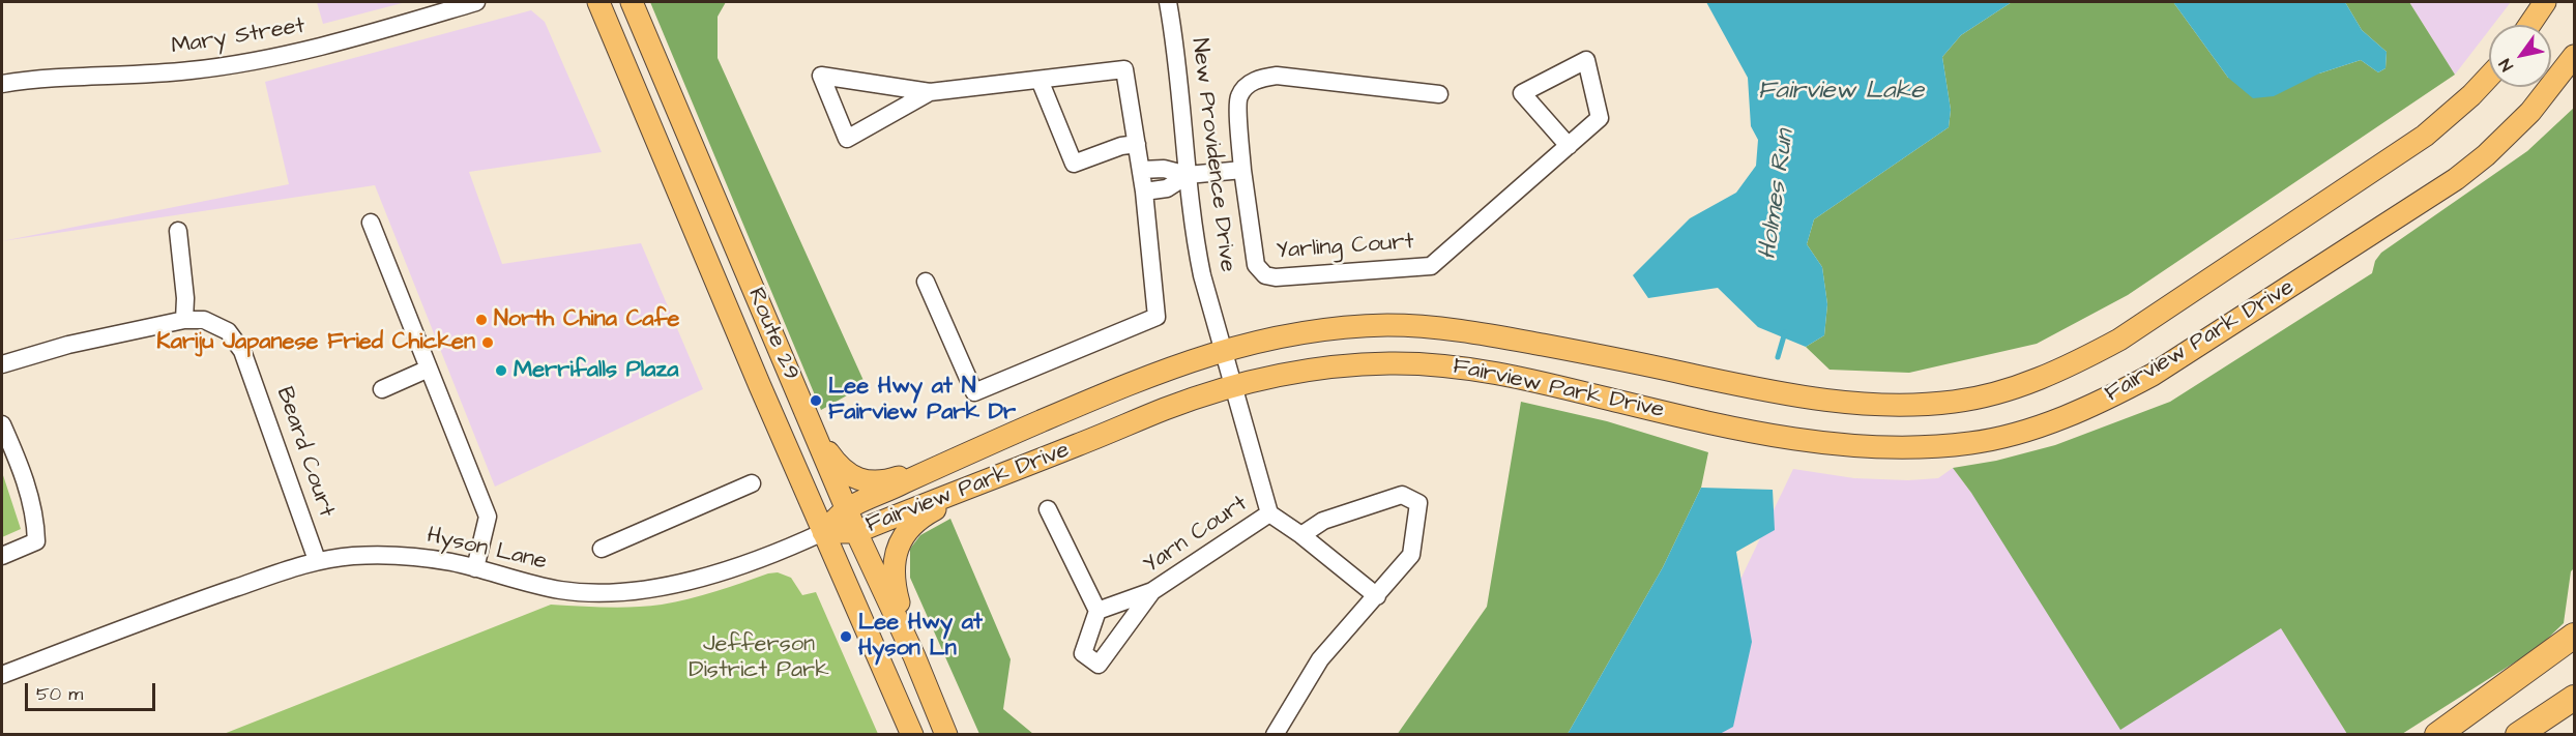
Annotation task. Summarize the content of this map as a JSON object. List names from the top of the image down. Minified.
{"streets":{"main road":["Route 29","Fairview Park Drive"],"street":["Mary Street","New Providence Drive","Yarling Court","Beard Court","Yarn Court","Hyson Lane"]},"crossings":[["New Providence Drive","Fairview Park Drive"],["New Providence Drive","Yarn Court"],["Route 29","Fairview Park Drive"],["Route 29","Hyson Lane"],["Fairview Park Drive","Hyson Lane"],["Beard Court","Hyson Lane"]],"water":["Fairview Lake","Holmes Run"],"parks":["Jefferson District Park"],"places":["North China Cafe","Kariju Japanese Fried Chicken","Merrifalls Plaza","Lee Hwy at N Fairview Park Dr","Lee Hwy at Hyson Ln"],"scale_bar":"50 m","north":"bottom left"}
